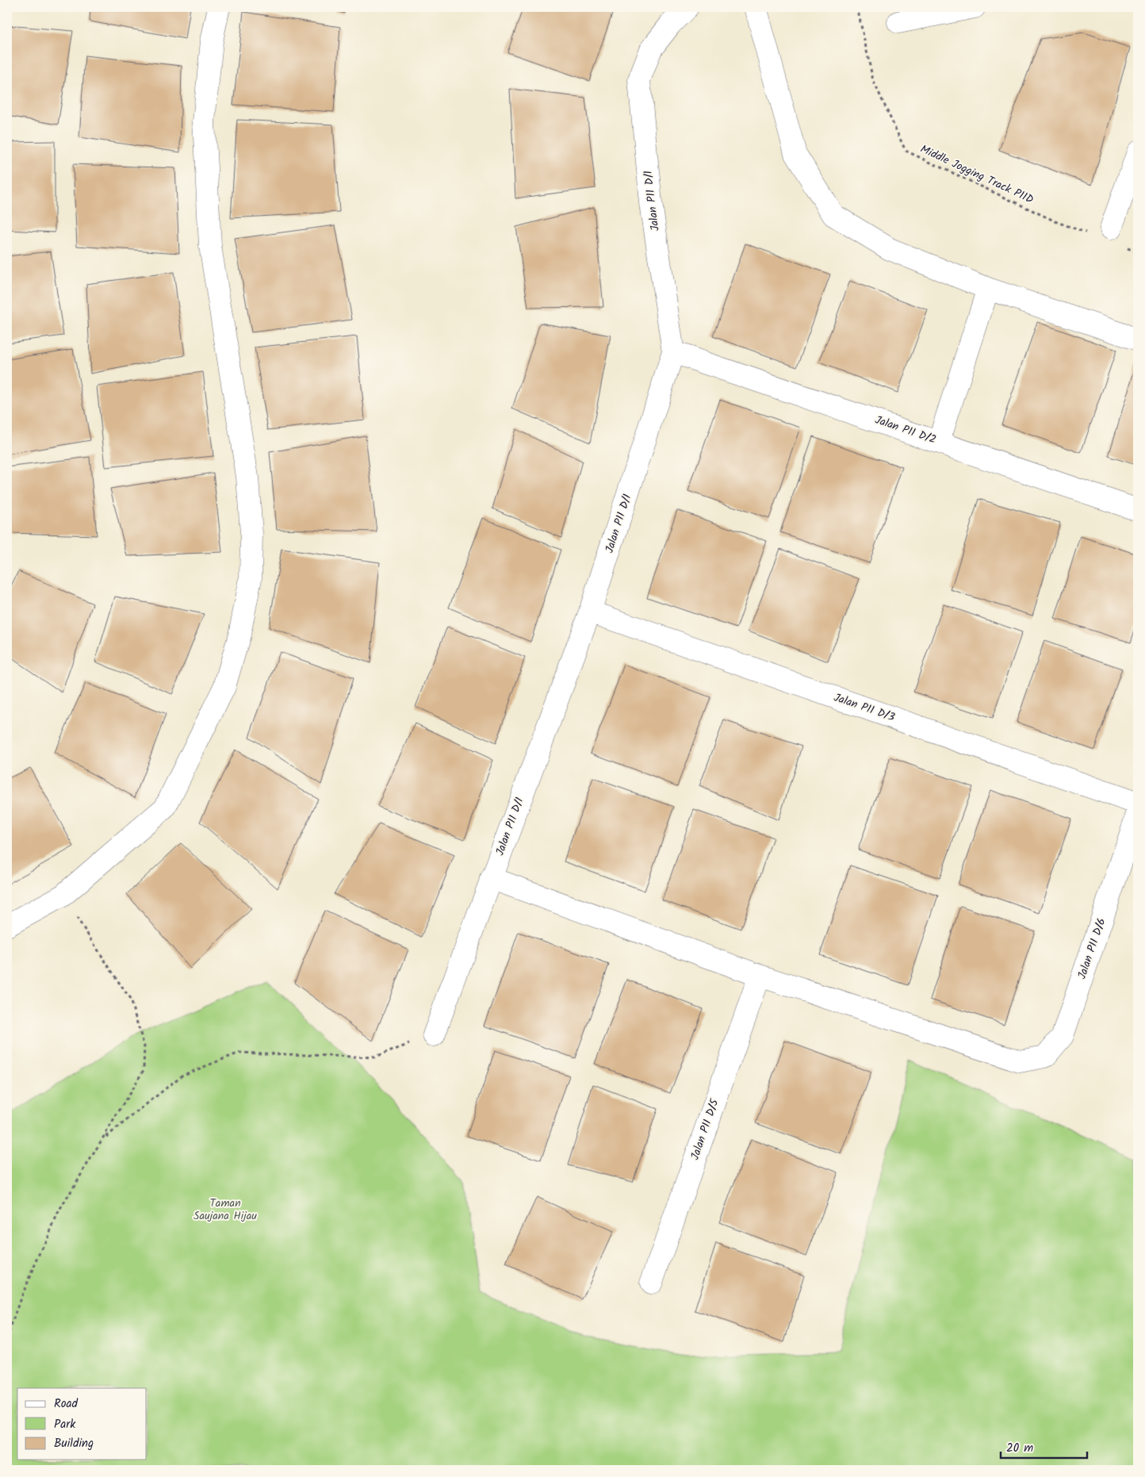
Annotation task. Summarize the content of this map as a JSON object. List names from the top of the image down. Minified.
{"streets":{"street":["Jalan P11 D/1","Jalan P11 D/2","Jalan P11 D/3","Jalan P11 D/6","Jalan P11 D/5"],"path":["Middle Jogging Track P11D"]},"crossings":[["Jalan P11 D/1","Jalan P11 D/2"],["Jalan P11 D/1","Jalan P11 D/3"],["Jalan P11 D/6","Jalan P11 D/5"]],"parks":["Taman Saujana Hijau"],"legend":["Road","Park","Building"],"scale_bar":"20 m"}
